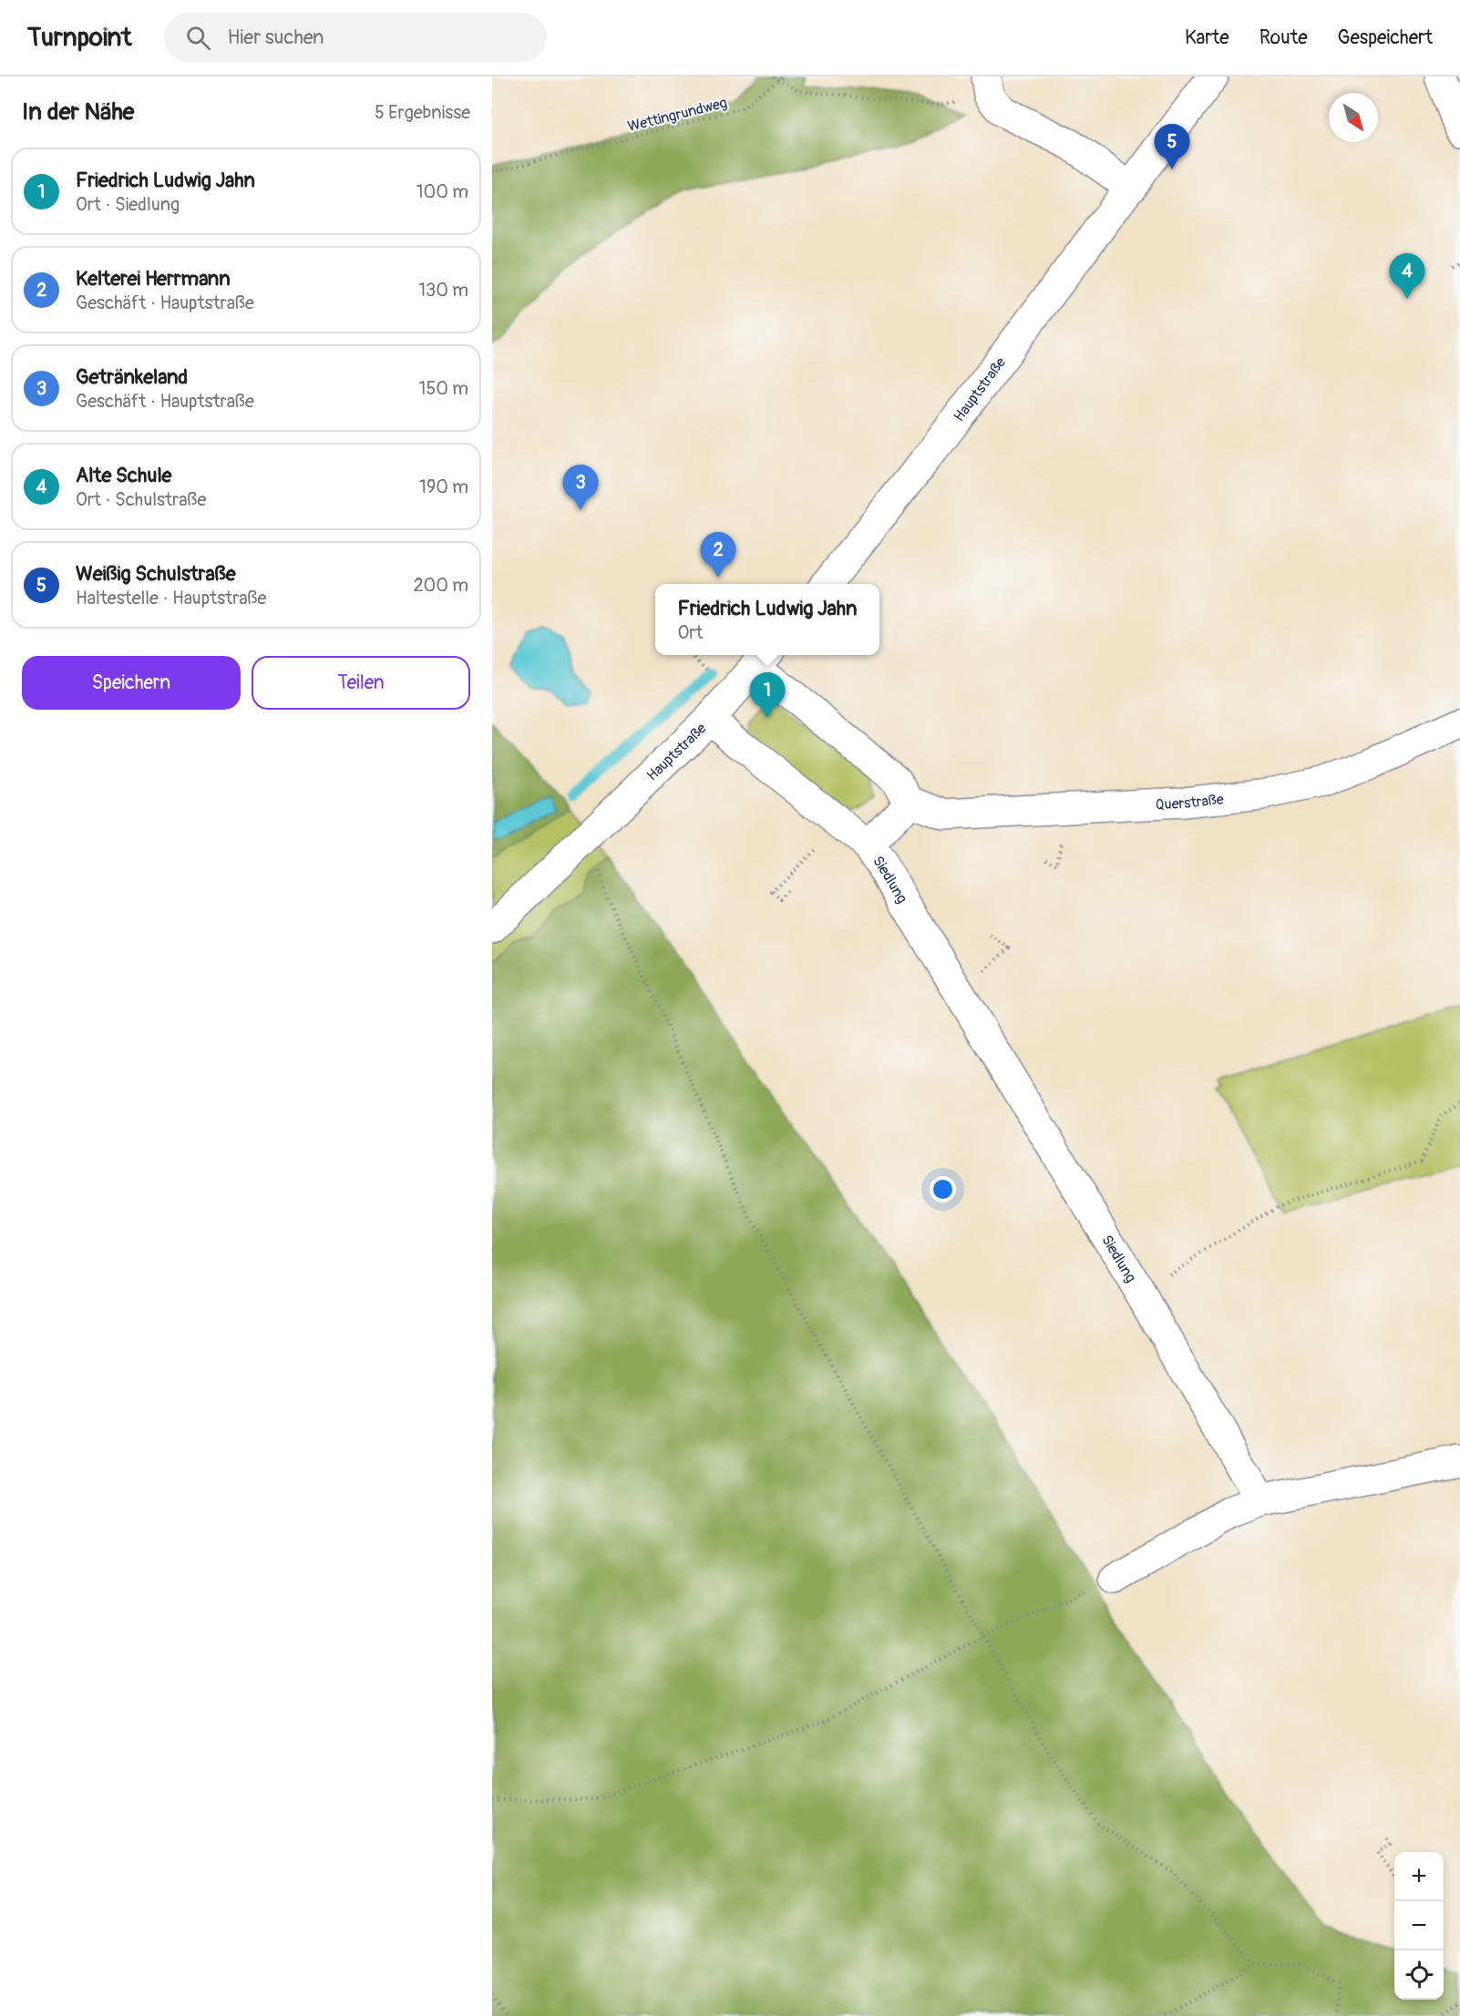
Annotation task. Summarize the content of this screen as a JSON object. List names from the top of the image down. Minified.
{"streets":{"street":["Hauptstraße","Querstraße","Siedlung"],"path":["Wettingrundweg"]},"crossings":[["Hauptstraße","Siedlung"],["Querstraße","Siedlung"]],"north":"bottom right","page":{"header":"Turnpoint","search":"Hier suchen","nav":["Karte","Route","Gespeichert"],"heading":["In der Nähe","5 Ergebnisse"],"pins":["5","4","3","2","1"],"list":[{"mark":"1","name":"Friedrich Ludwig Jahn","note":"Ort · Siedlung","value":"100 m"},{"mark":"2","name":"Kelterei Herrmann","note":"Geschäft · Hauptstraße","value":"130 m"},{"mark":"3","name":"Getränkeland","note":"Geschäft · Hauptstraße","value":"150 m"},{"mark":"4","name":"Alte Schule","note":"Ort · Schulstraße","value":"190 m"},{"mark":"5","name":"Weißig Schulstraße","note":"Haltestelle · Hauptstraße","value":"200 m"}],"popup":["Friedrich Ludwig Jahn","Ort"],"buttons":["Speichern","Teilen"],"map_buttons":["+","−"]}}
